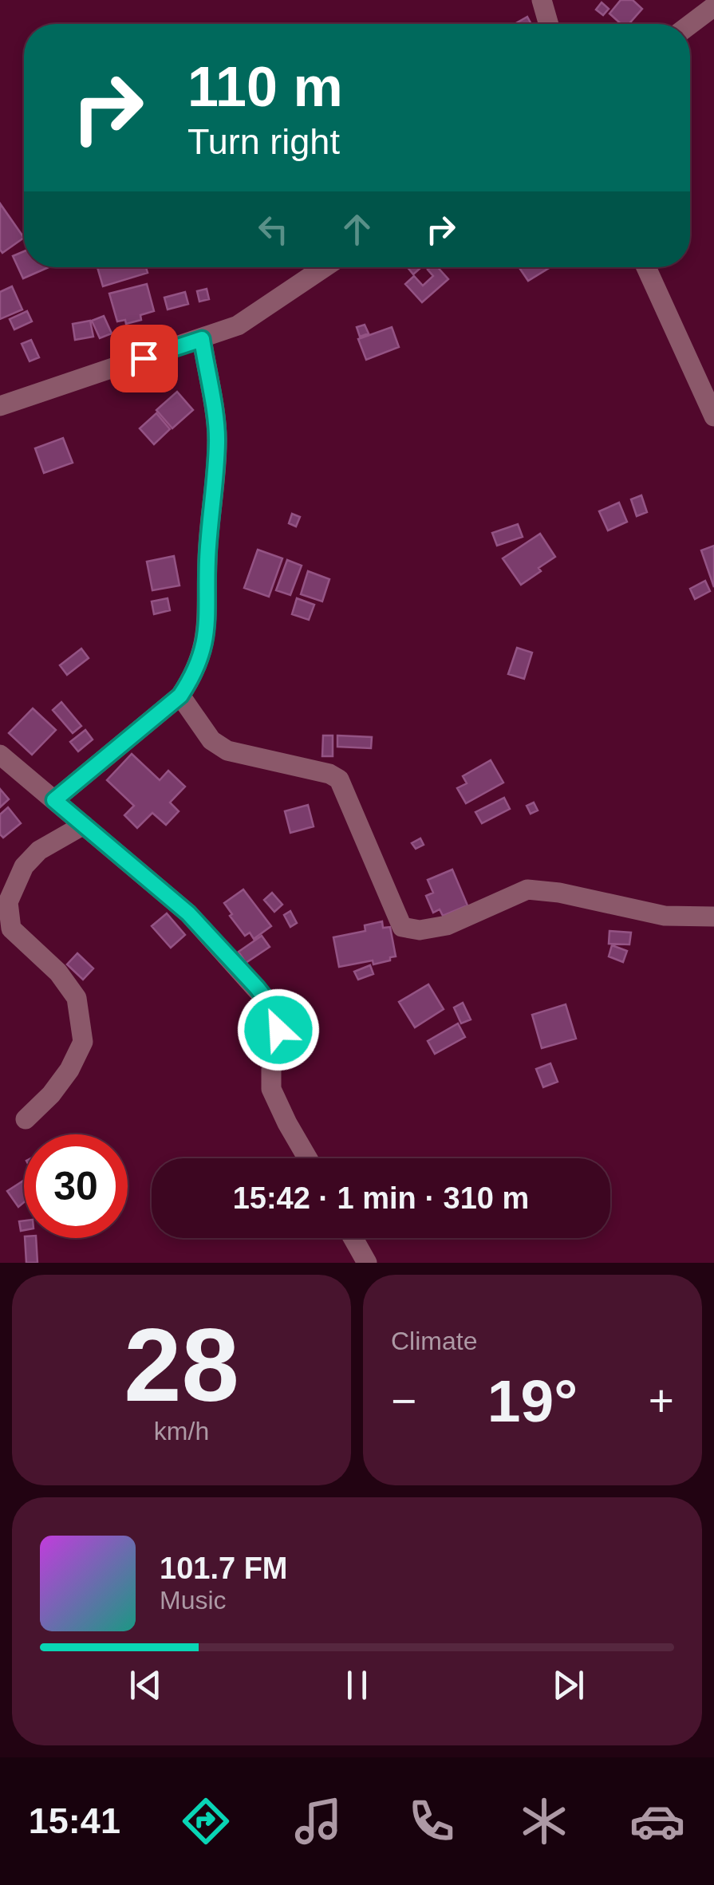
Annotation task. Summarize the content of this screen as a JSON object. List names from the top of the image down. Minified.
{"page":{"turn":["110 m","Turn right"],"limit":"30","trip":"15:42 · 1 min · 310 m","tile":[["28","km/h"],"Climate"],"heat":["−","19°","+"],"song":["101.7 FM","Music"],"tabs":"15:41"}}
